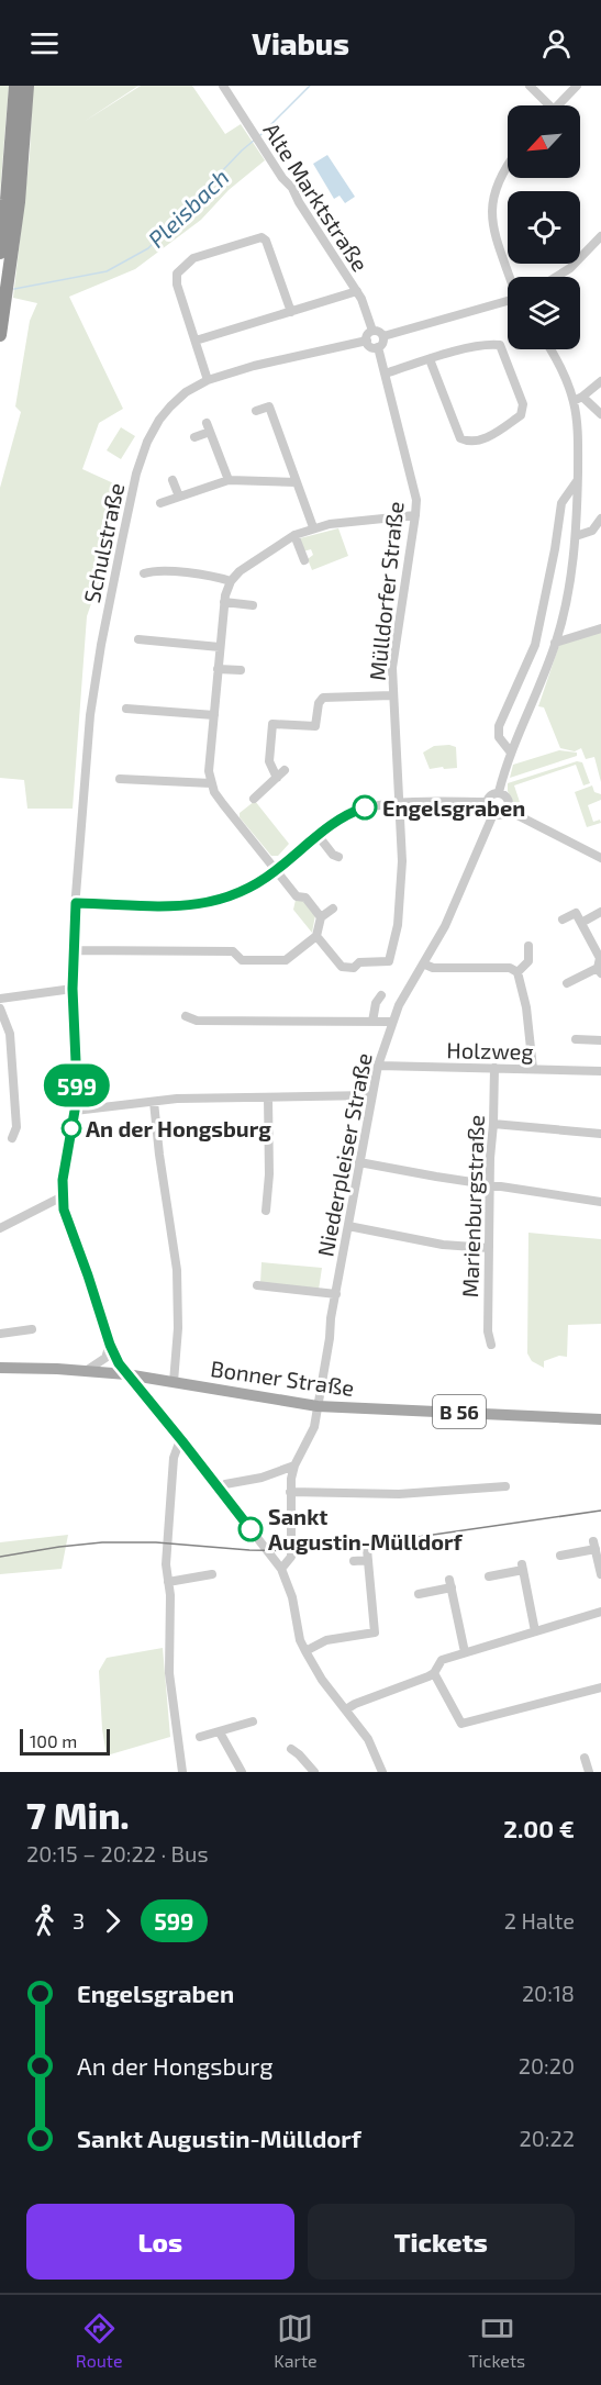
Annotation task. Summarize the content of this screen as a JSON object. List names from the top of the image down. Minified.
{"streets":{"main road":["Bonner Straße","B 56"],"street":["Alte Marktstraße","Schulstraße","Mülldorfer Straße","Holzweg","Niederpleiser Straße","Marienburgstraße"]},"crossings":[["Alte Marktstraße","Schulstraße"],["Alte Marktstraße","Mülldorfer Straße"],["Schulstraße","Mülldorfer Straße"],["Schulstraße","Niederpleiser Straße"],["Schulstraße","Bonner Straße"],["Holzweg","Niederpleiser Straße"],["Holzweg","Marienburgstraße"],["Niederpleiser Straße","Bonner Straße"]],"water":["Pleisbach"],"places":["Engelsgraben","An der Hongsburg","Sankt Augustin-Mülldorf"],"lines":["bus line 599"],"scale_bar":"100 m","north":"bottom left","page":{"header":"Viabus","on_map":"599","scale":"100 m","heading":["7 Min.","20:15 – 20:22 · Bus","2.00 €"],"legs":["3","599","2 Halte"],"list":[{"name":"Engelsgraben","value":"20:18"},{"name":"An der Hongsburg","value":"20:20"},{"name":"Sankt Augustin-Mülldorf","value":"20:22"}],"buttons":["Los","Tickets"],"tabs":["Route","Karte","Tickets"]}}
